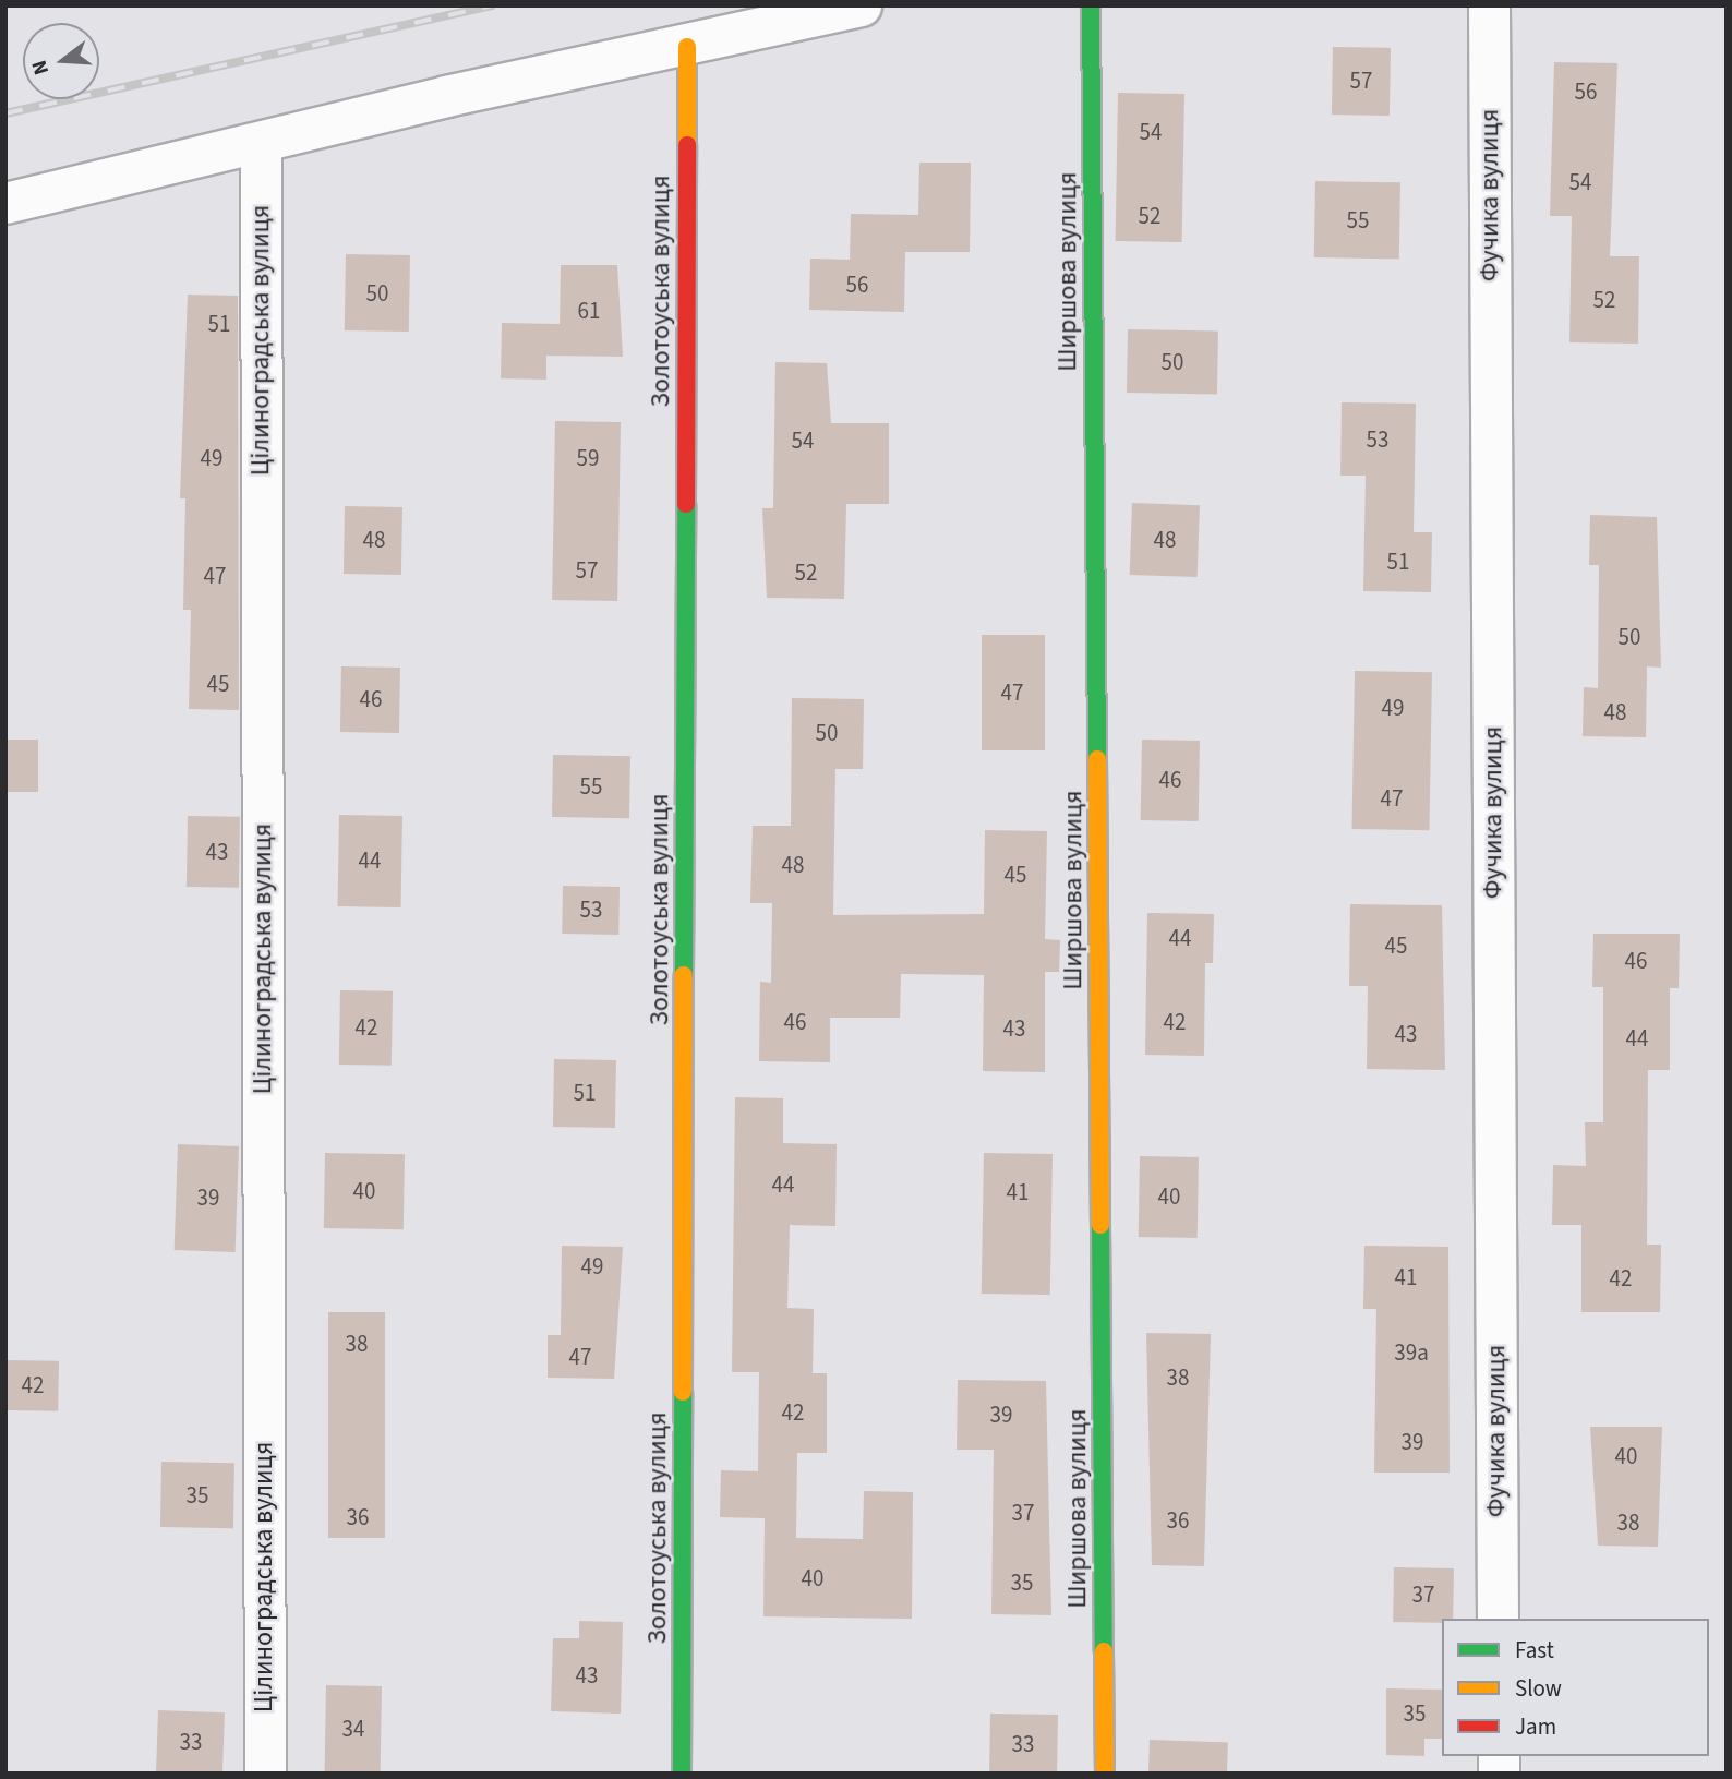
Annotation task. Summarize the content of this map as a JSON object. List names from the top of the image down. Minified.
{"streets":{"street":["Фучика вулиця","Ширшова вулиця","Золотоуська вулиця","Цілиноградська вулиця"]},"house_numbers":["57","56","54","54","52","55","56","50","52","61","51","50","53","54","49","59","48","48","51","57","52","47","50","45","47","46","49","48","50","46","55","47","43","44","48","45","53","44","45","46","46","42","42","43","43","44","51","44","40","41","40","39","49","41","42","38","39а","47","38","42","42","39","39","40","35","37","36","36","38","40","35","37","43","35","34","33","33"],"legend":["Fast","Slow","Jam"],"north":"left"}
